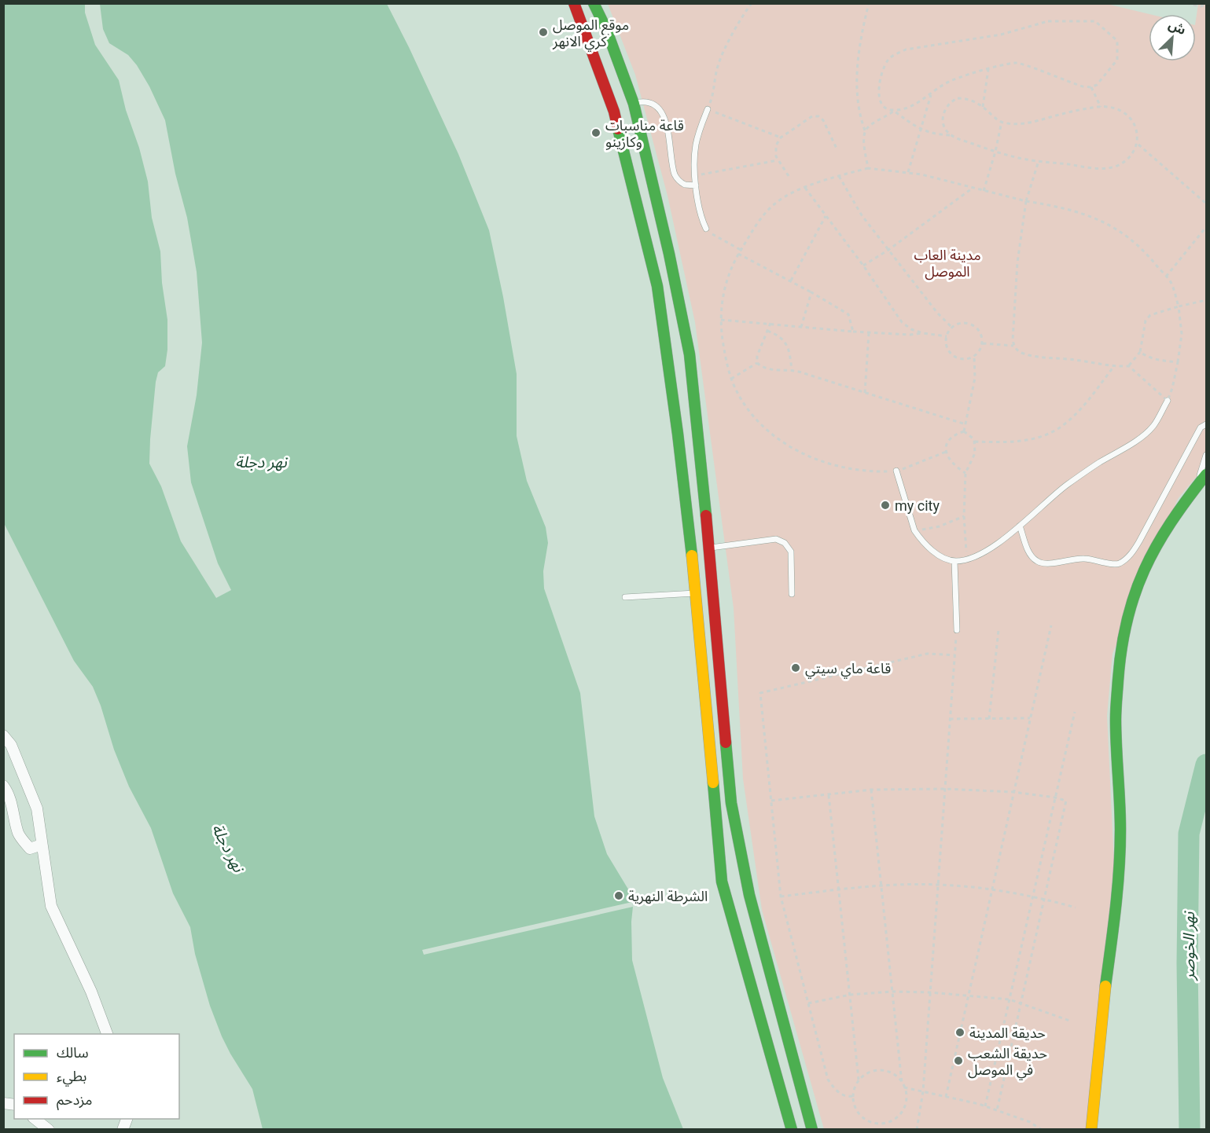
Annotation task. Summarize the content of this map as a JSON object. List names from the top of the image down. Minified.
{"water":["نهر دجلة","نهر الخوصر"],"parks":["مدينة العاب الموصل"],"places":["موقع الموصل كري الانهر","قاعة مناسبات وكازينو","my city","قاعة ماي سيتي","الشرطة النهرية","حديقة المدينة","حديقة الشعب في الموصل"],"legend":["سالك","بطيء","مزدحم"],"north":"top right"}
